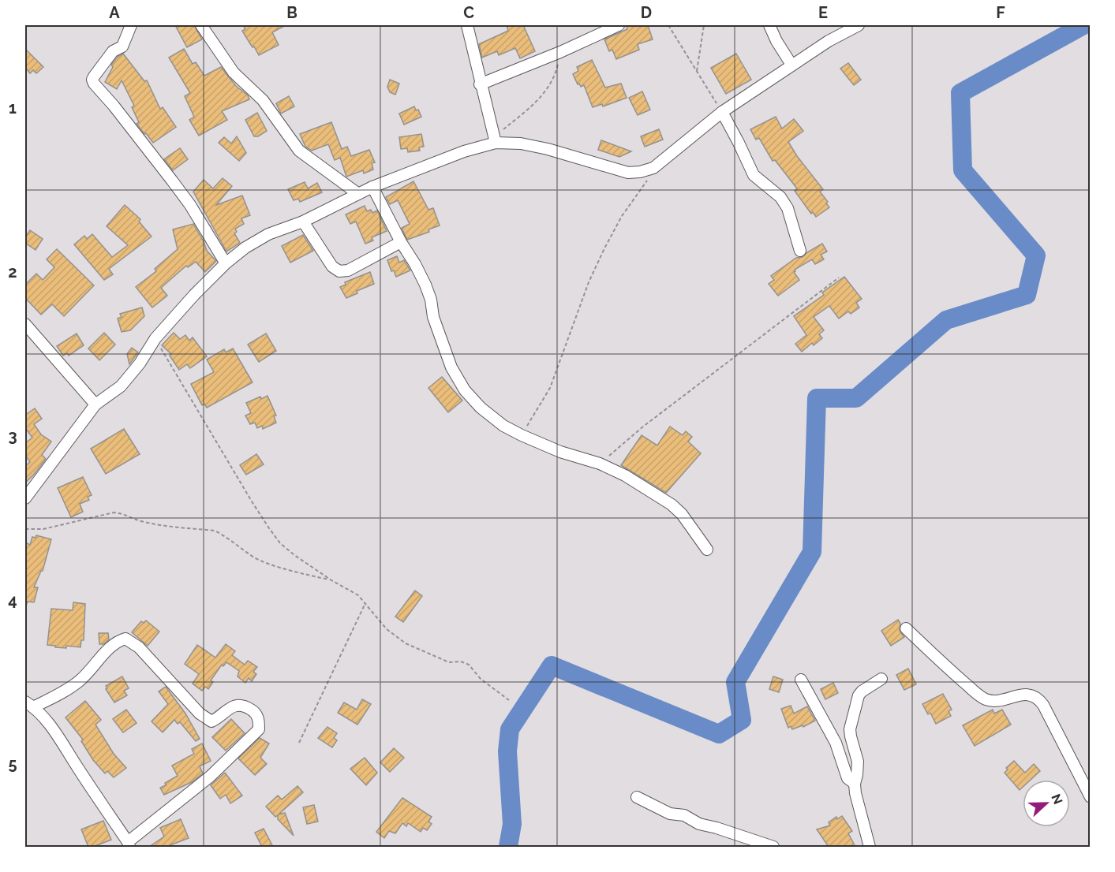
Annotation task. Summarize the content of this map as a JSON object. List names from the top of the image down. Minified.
{"north":"right","grid":{"columns":["A","B","C","D","E","F"],"rows":["1","2","3","4","5"]}}
